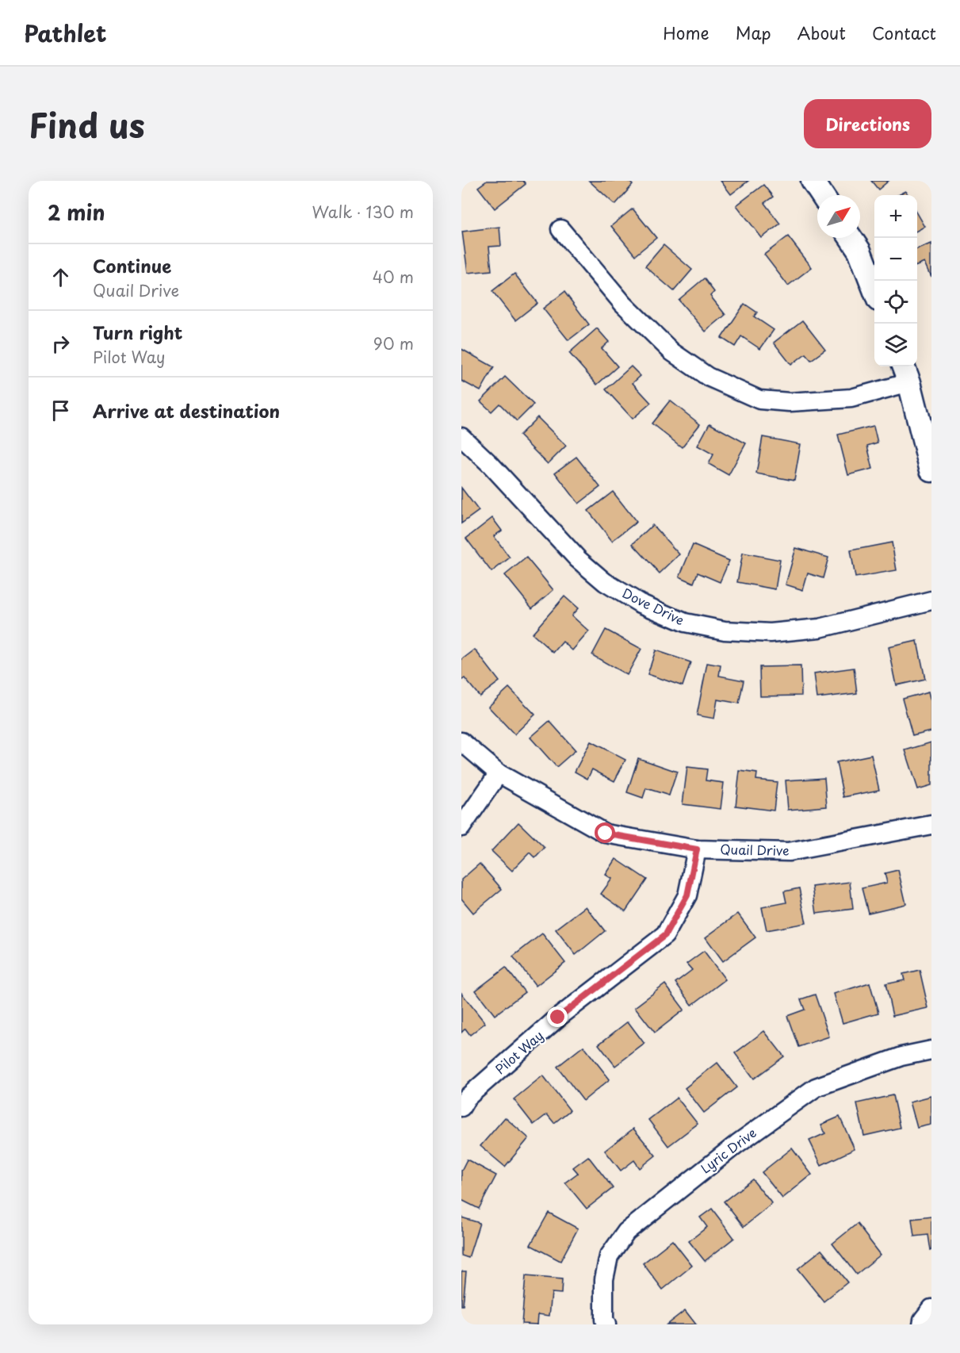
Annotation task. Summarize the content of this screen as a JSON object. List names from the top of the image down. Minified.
{"streets":{"street":["Dove Drive","Quail Drive","Pilot Way","Lyric Drive"]},"crossings":[["Quail Drive","Pilot Way"]],"north":"top right","page":{"header":"Pathlet","nav":["Home","Map","About","Contact"],"title":"Find us","buttons":"Directions","heading":["2 min","Walk · 130 m"],"map_buttons":["+","−"],"list":[["Continue","Quail Drive","40 m"],["Turn right","Pilot Way","90 m"],"Arrive at destination"]}}
